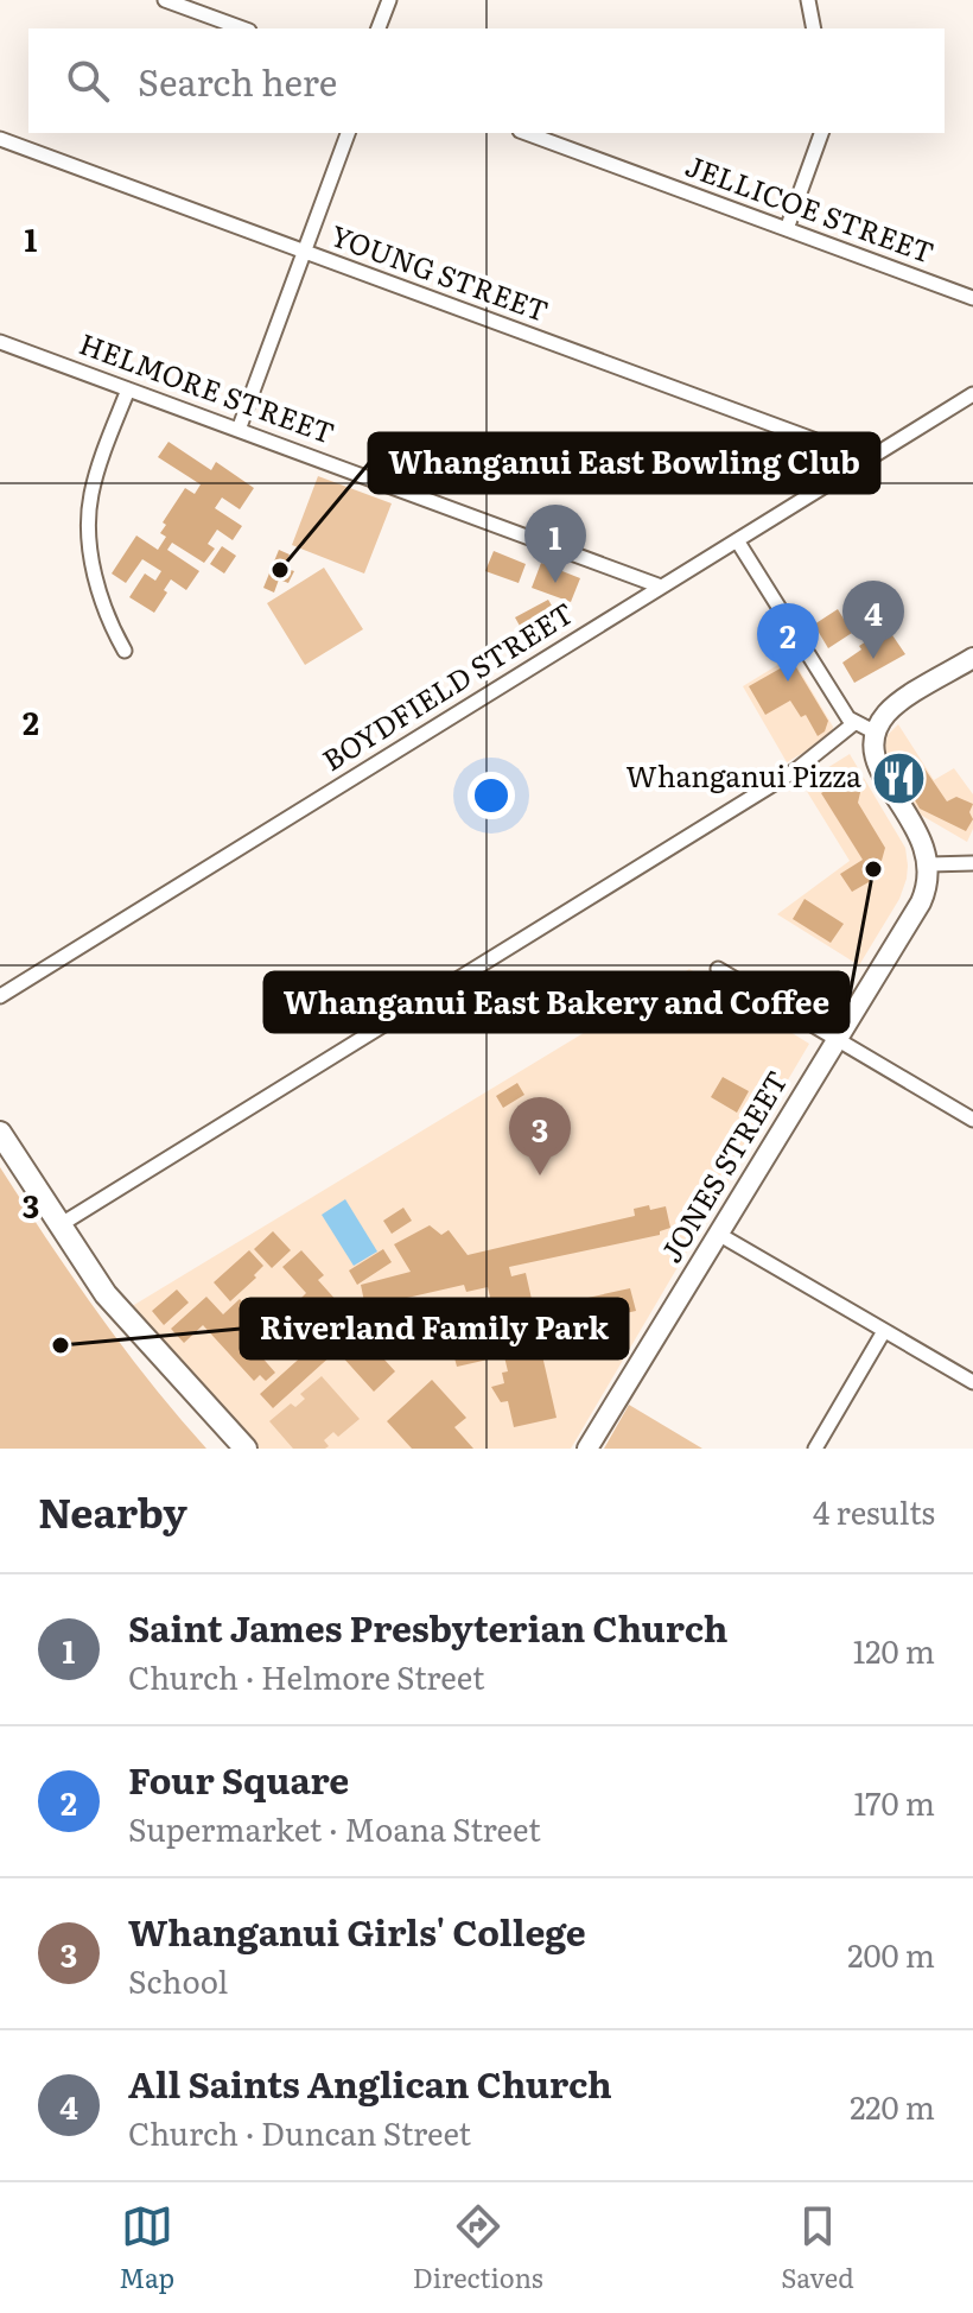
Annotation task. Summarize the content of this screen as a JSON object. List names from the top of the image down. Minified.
{"streets":{"main road":["JONES STREET"],"street":["JELLICOE STREET","YOUNG STREET","HELMORE STREET","BOYDFIELD STREET"]},"crossings":[["YOUNG STREET","BOYDFIELD STREET"],["HELMORE STREET","BOYDFIELD STREET"]],"places":{"other":["Whanganui East Bowling Club","Whanganui East Bakery and Coffee","Riverland Family Park"],"restaurant":["Whanganui Pizza"]},"page":{"search":"Search here","pins":["1","4","2","3"],"heading":["Nearby","4 results"],"list":[{"mark":"1","name":"Saint James Presbyterian Church","note":"Church · Helmore Street","value":"120 m"},{"mark":"2","name":"Four Square","note":"Supermarket · Moana Street","value":"170 m"},{"mark":"3","name":"Whanganui Girls' College","note":"School","value":"200 m"},{"mark":"4","name":"All Saints Anglican Church","note":"Church · Duncan Street","value":"220 m"}],"nav":["Map","Directions","Saved"]},"grid":{"rows":["1","2","3"]}}
